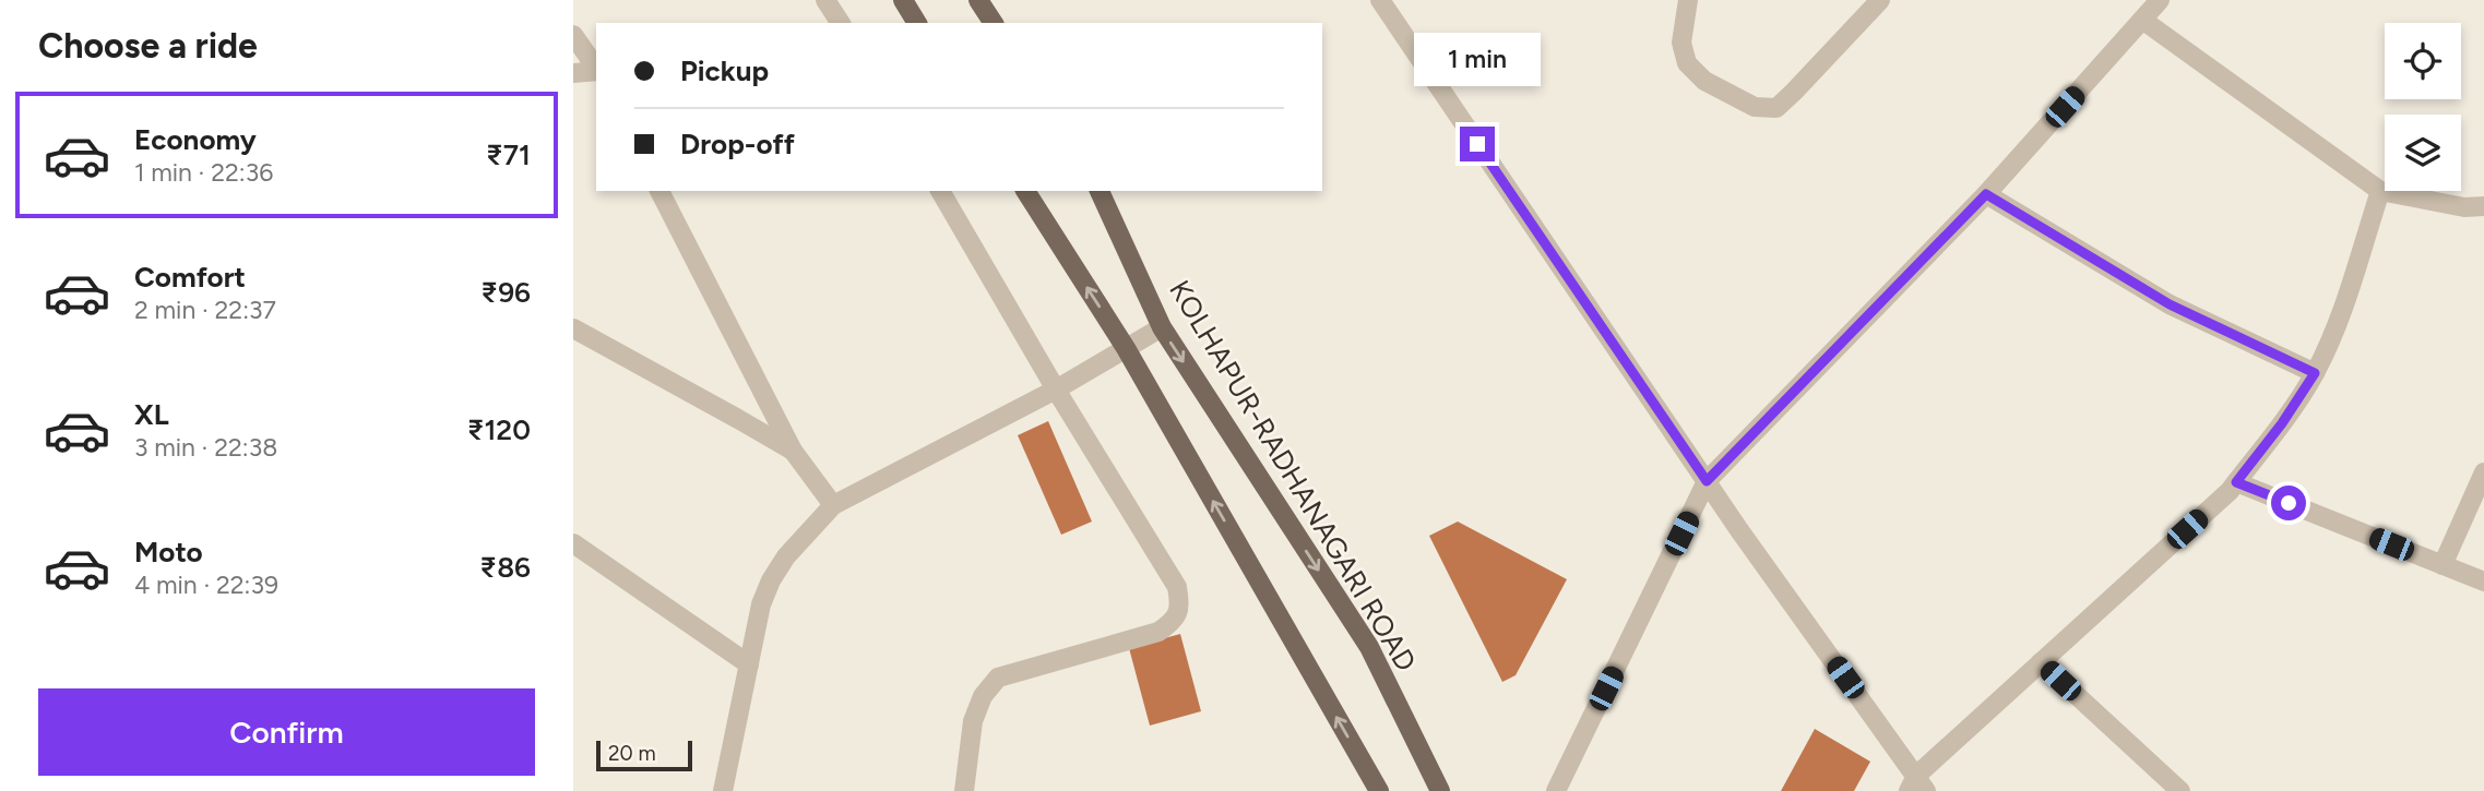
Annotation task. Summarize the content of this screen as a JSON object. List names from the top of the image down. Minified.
{"streets":{"main road":["KOLHAPUR-RADHANAGARI ROAD"]},"scale_bar":"20 m","page":{"heading":"Choose a ride","banner":["Pickup","Drop-off"],"bubble":"1 min","list":[{"name":"Economy","note":"1 min · 22:36","value":"₹71"},{"name":"Comfort","note":"2 min · 22:37","value":"₹96"},{"name":"XL","note":"3 min · 22:38","value":"₹120"},{"name":"Moto","note":"4 min · 22:39","value":"₹86"}],"buttons":"Confirm","scale":"20 m"}}
